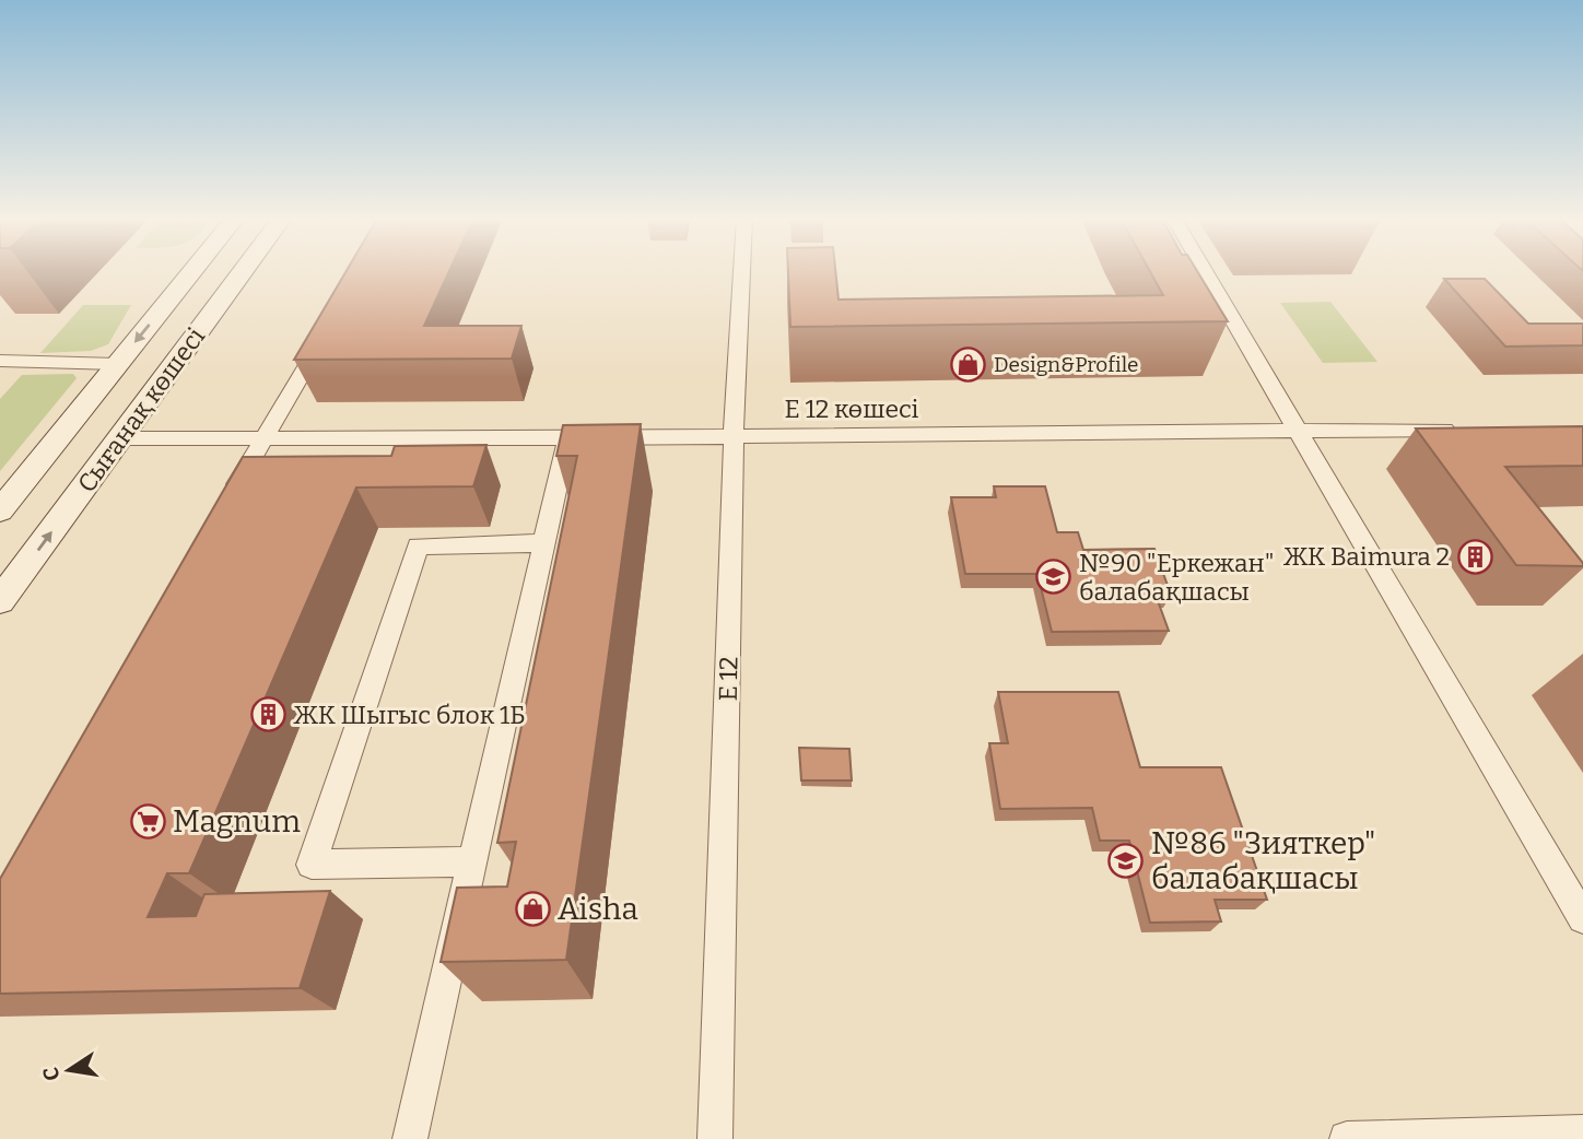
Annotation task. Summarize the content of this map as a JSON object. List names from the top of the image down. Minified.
{"streets":{"main road":["Сығанақ көшесі"],"street":["Е 12 көшесі","E 12"]},"crossings":[["Е 12 көшесі","Сығанақ көшесі"],["Е 12 көшесі","E 12"]],"places":{"shop":["Design&Profile","Aisha"],"building":["ЖК Baimura 2","ЖК Шыгыс блок 1Б"],"school or university":["№90 \"Еркежан\" балабақшасы","№86 \"Зияткер\" балабақшасы"],"supermarket":["Magnum"]},"north":"left"}
